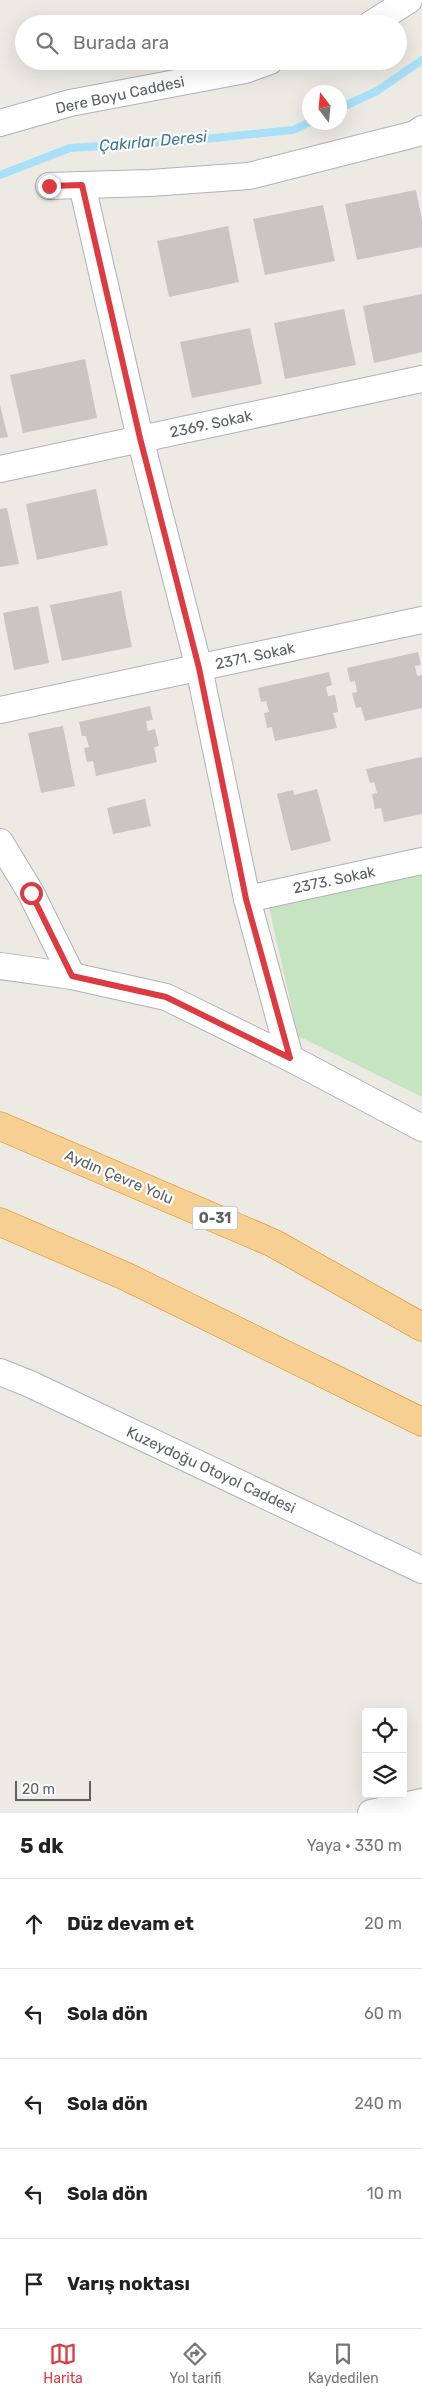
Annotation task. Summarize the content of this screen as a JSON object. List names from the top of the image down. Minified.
{"streets":{"highway":["Aydın Çevre Yolu","O-31"],"street":["Dere Boyu Caddesi","2369. Sokak","2371. Sokak","2373. Sokak","Kuzeydoğu Otoyol Caddesi"]},"water":["Çakırlar Deresi"],"scale_bar":"20 m","north":"top","page":{"search":"Burada ara","scale":"20 m","heading":["5 dk","Yaya · 330 m"],"list":[["Düz devam et","20 m"],["Sola dön","60 m"],["Sola dön","240 m"],["Sola dön","10 m"],"Varış noktası"],"nav":["Harita","Yol tarifi","Kaydedilen"]}}
